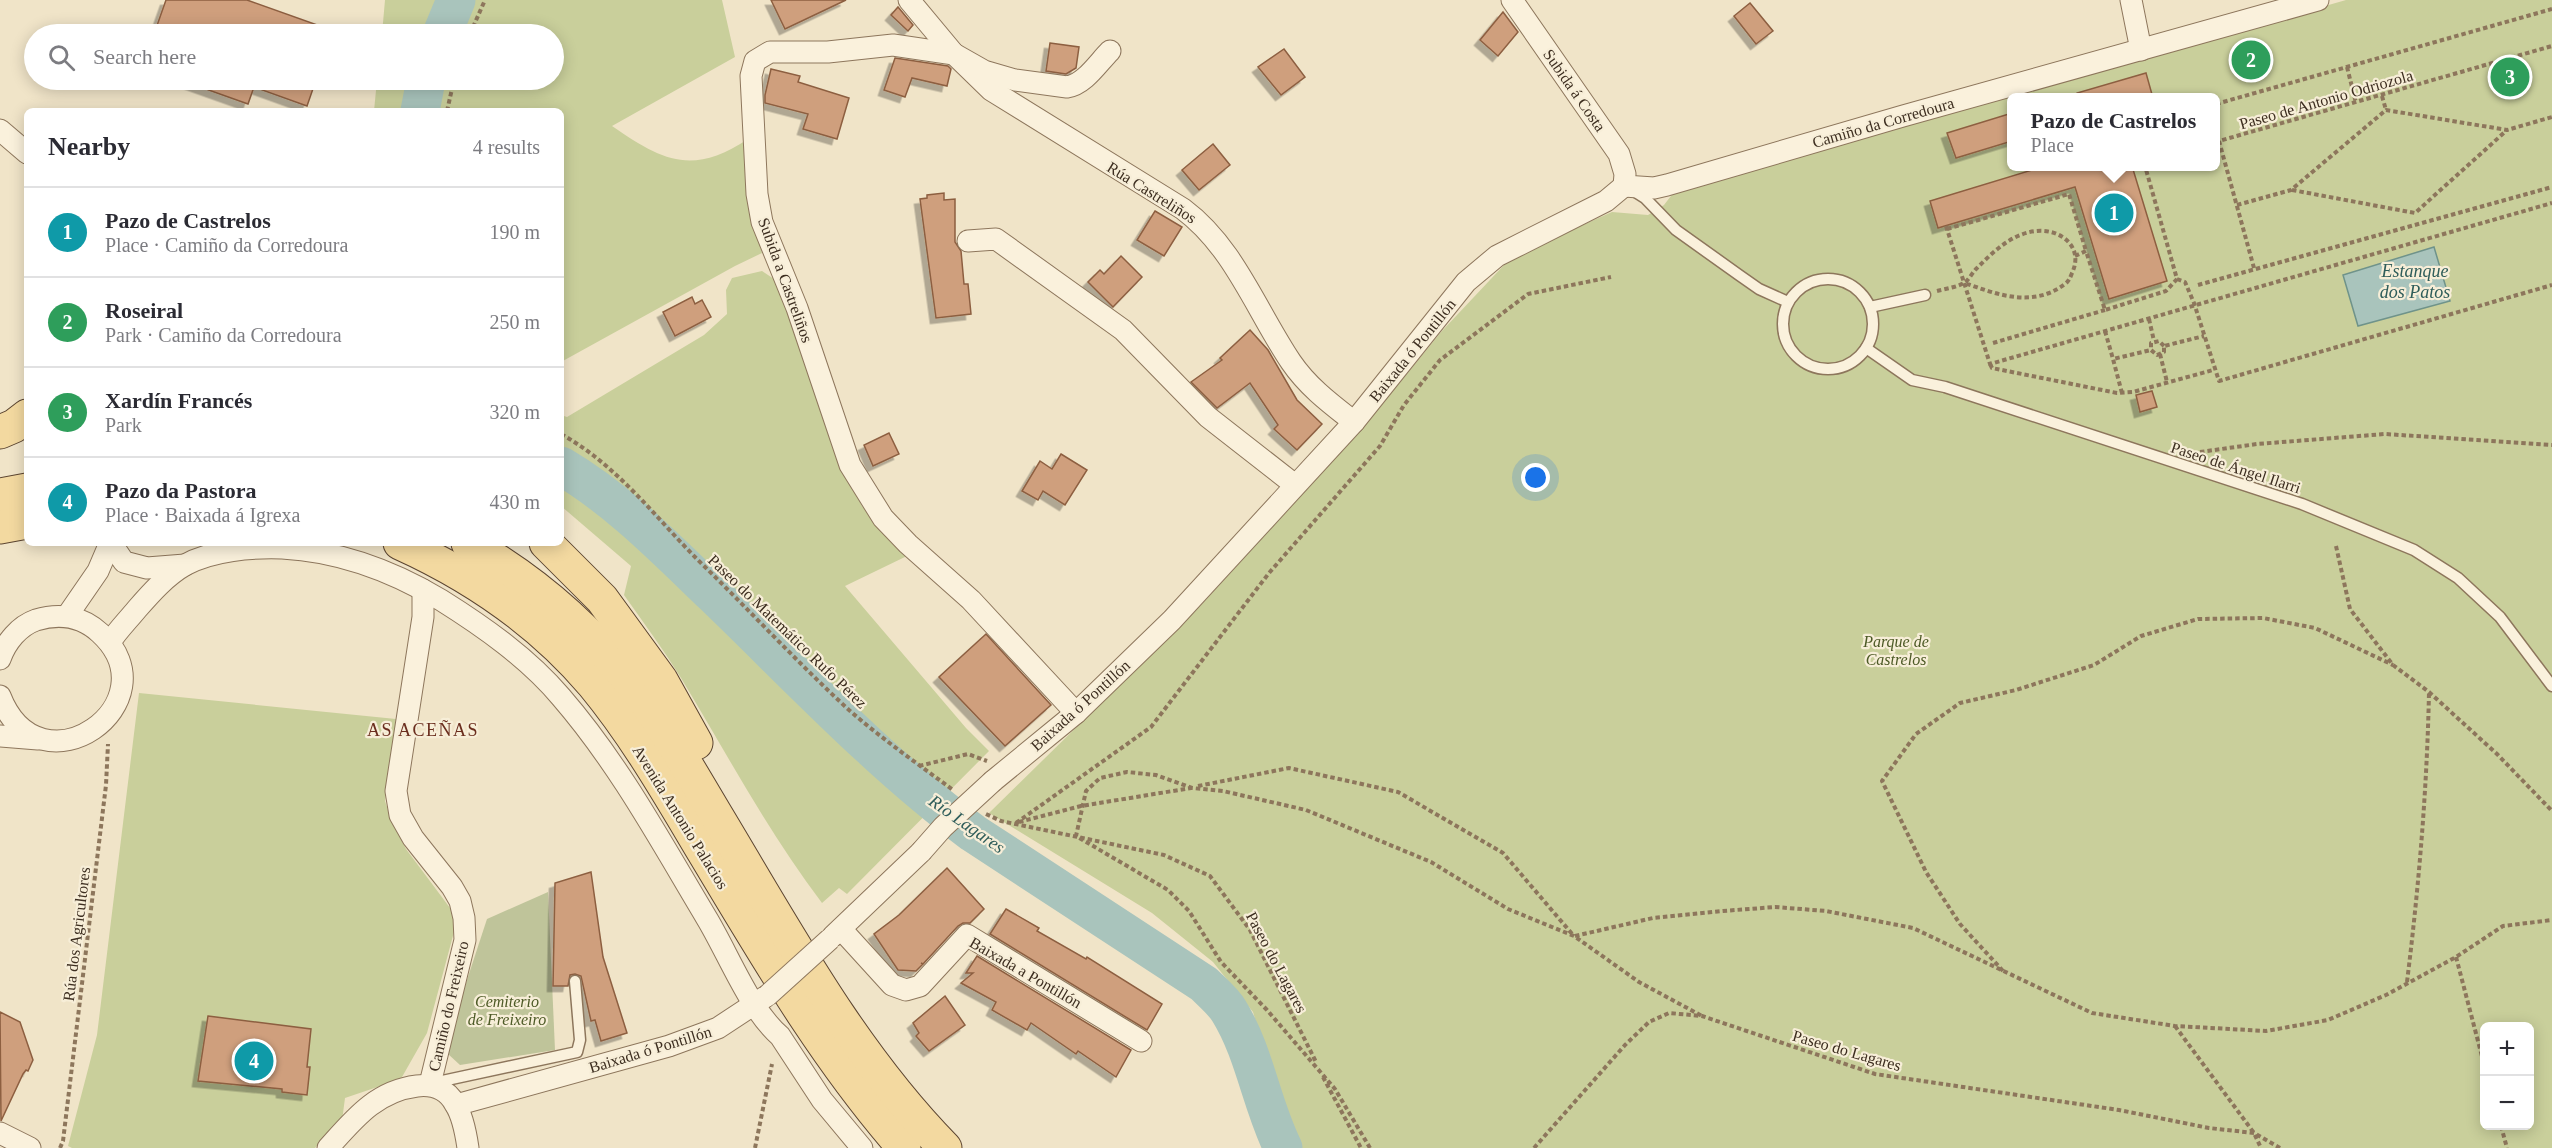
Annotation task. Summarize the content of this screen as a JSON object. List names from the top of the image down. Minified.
{"streets":{"main road":["Avenida Antonio Palacios"],"street":["Subida á Costa","Camiño da Corredoura","Rúa Castreliños","Subida a Castreliños","Baixada ó Pontillón","Baixada a Pontillón","Camiño do Freixeiro"],"lane":["Paseo de Ángel Ilarri"],"path":["Paseo de Antonio Odriozola","Paseo do Matemático Rufo Pérez","Rúa dos Agricultores","Paseo do Lagares"]},"crossings":[["Subida á Costa","Camiño da Corredoura"],["Subida á Costa","Baixada ó Pontillón"],["Camiño da Corredoura","Baixada ó Pontillón"],["Rúa Castreliños","Subida a Castreliños"],["Rúa Castreliños","Baixada ó Pontillón"],["Subida a Castreliños","Baixada ó Pontillón"],["Baixada ó Pontillón","Baixada a Pontillón"]],"districts":["AS ACEÑAS"],"water":["Estanque dos Patos","Río Lagares"],"parks":["Parque de Castrelos","Cemiterio de Freixeiro"],"page":{"search":"Search here","pins":["2","3","1","4"],"popup":["Pazo de Castrelos","Place"],"heading":["Nearby","4 results"],"list":[{"mark":"1","name":"Pazo de Castrelos","note":"Place · Camiño da Corredoura","value":"190 m"},{"mark":"2","name":"Roseiral","note":"Park · Camiño da Corredoura","value":"250 m"},{"mark":"3","name":"Xardín Francés","note":"Park","value":"320 m"},{"mark":"4","name":"Pazo da Pastora","note":"Place · Baixada á Igrexa","value":"430 m"}],"map_buttons":["+","−"]}}
